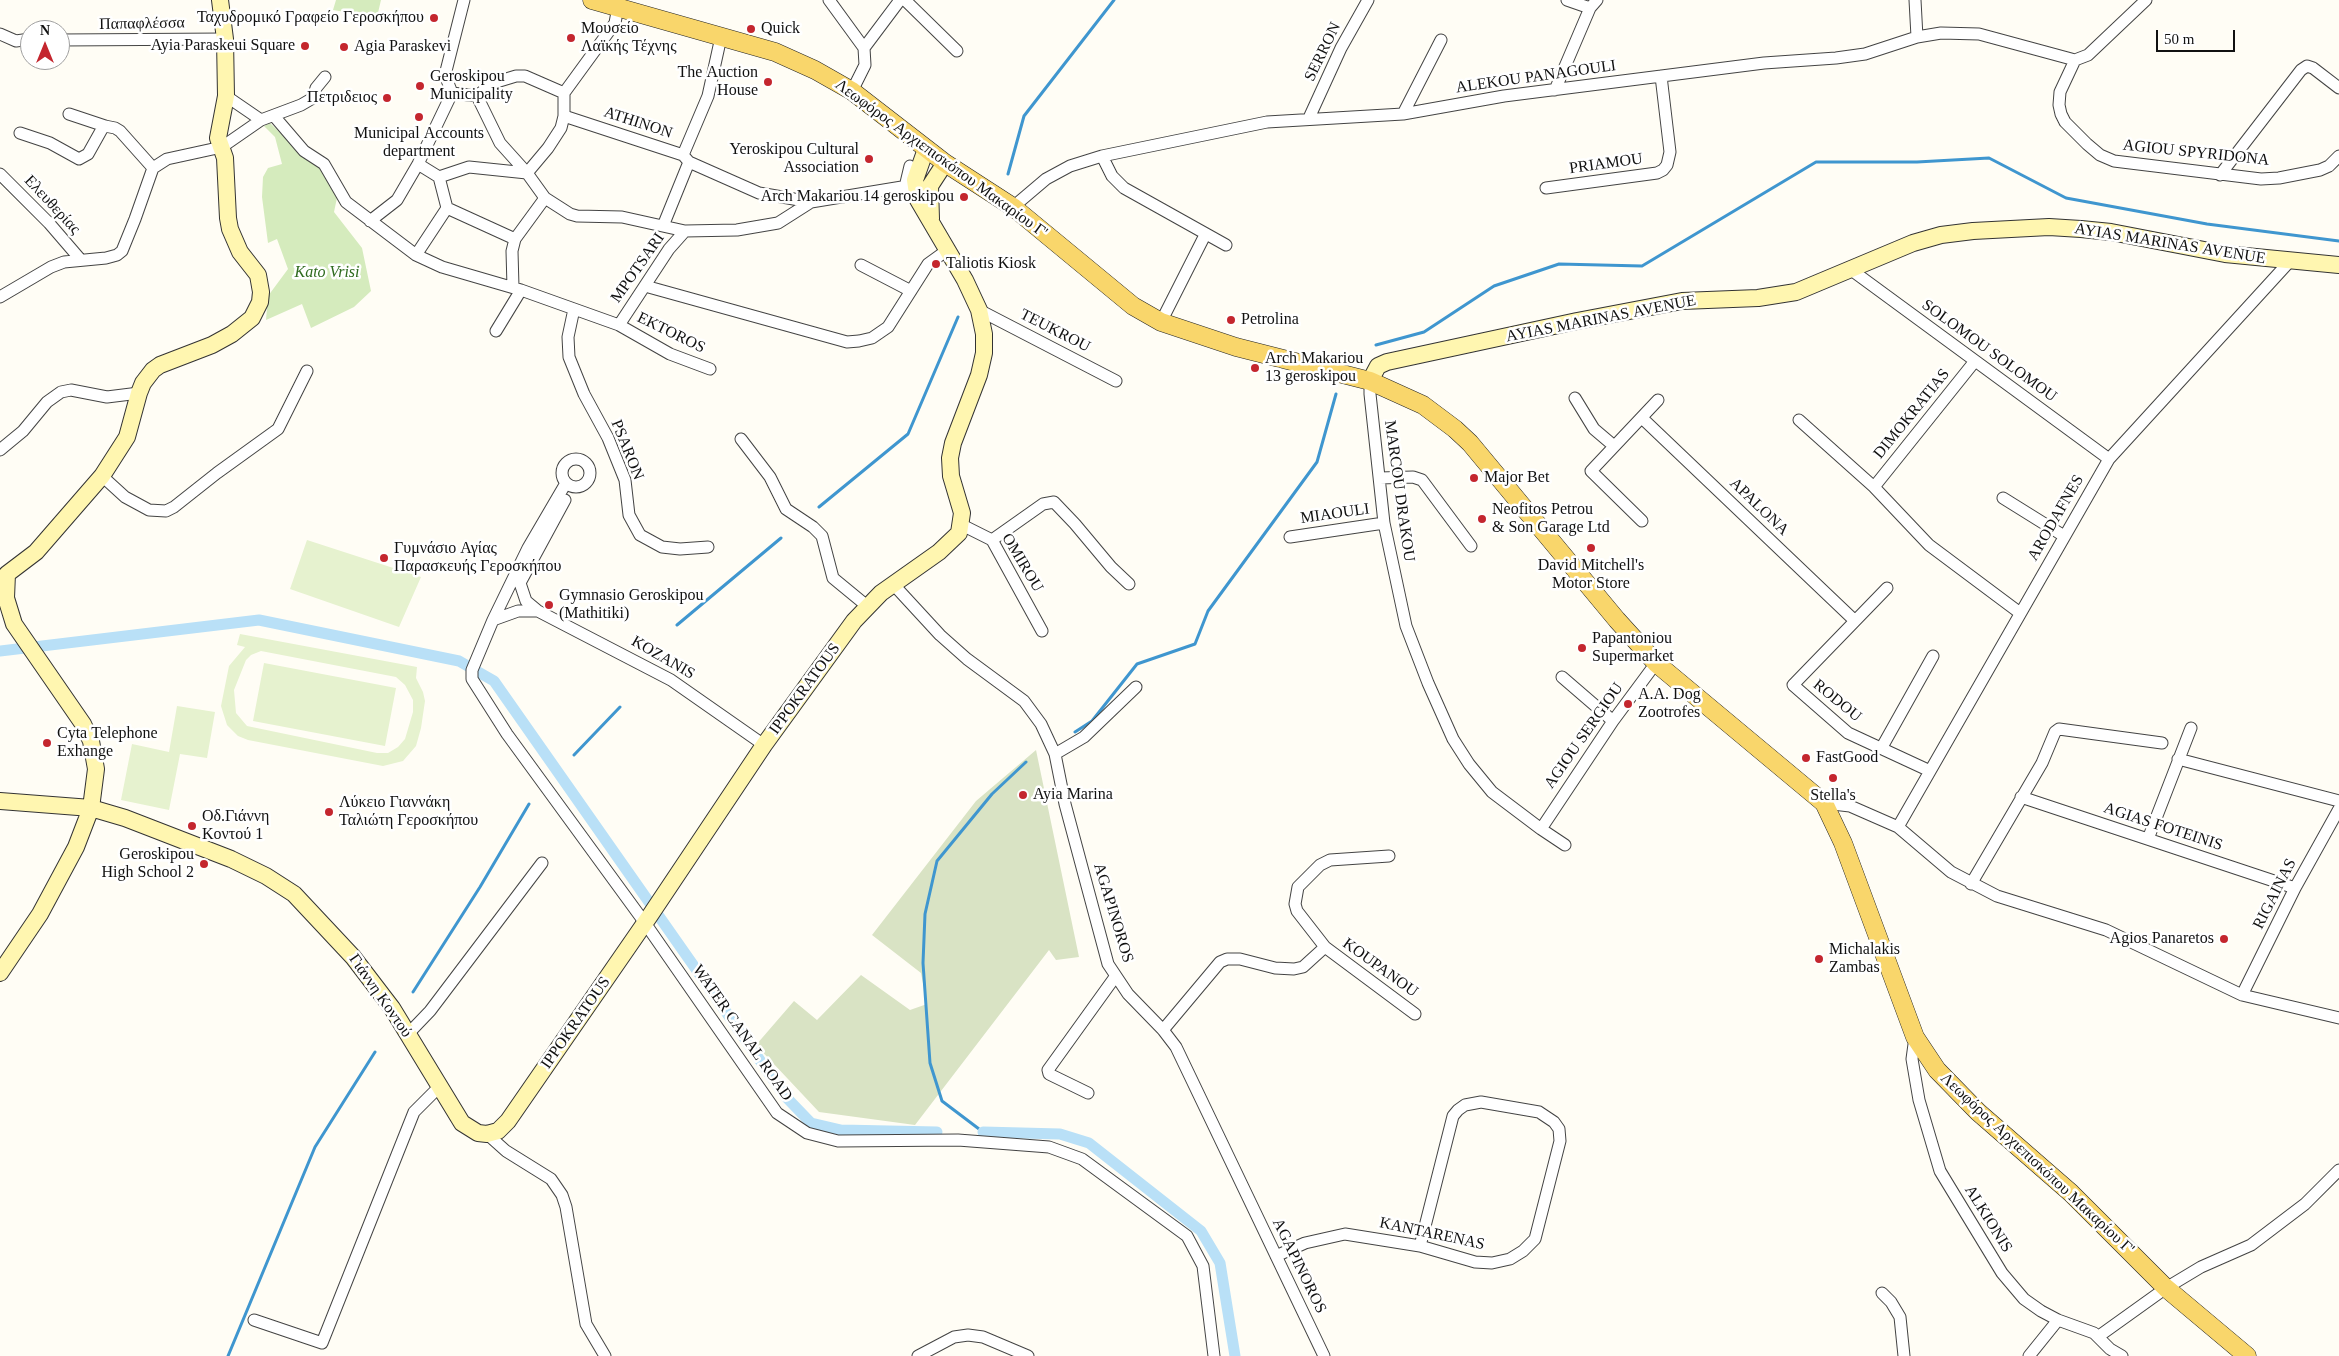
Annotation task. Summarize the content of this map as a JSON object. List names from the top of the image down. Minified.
{"streets":{"main road":["Λεωφόρος Αρχιεπισκόπου Μακαρίου Γ'"],"street":["Παπαφλέσσα","SERRON","ALEKOU PANAGOULI","ATHINON","AGIOU SPYRIDONA","PRIAMOU","Ελευθερίας","AYIAS MARINAS AVENUE","MPOTSARI","TEUKROU","EKTOROS","SOLOMOU SOLOMOU","DIMOKRATIAS","PSARON","MARCOU DRAKOU","APALONA","MIAOULI","ARODAFNES","OMIROU","KOZANIS","IPPOKRATOUS","RODOU","AGIOU SERGIOU","AGIAS FOTEINIS","RIGAINAS","AGAPINOROS","KOUPANOU","Γιάννη Κοντού","WATER CANAL ROAD","ALKIONIS","KANTARENAS"]},"crossings":[["SERRON","ALEKOU PANAGOULI"],["ALEKOU PANAGOULI","AGIOU SPYRIDONA"],["ALEKOU PANAGOULI","Λεωφόρος Αρχιεπισκόπου Μακαρίου Γ'"],["ALEKOU PANAGOULI","PRIAMOU"],["Λεωφόρος Αρχιεπισκόπου Μακαρίου Γ'","AYIAS MARINAS AVENUE"],["Λεωφόρος Αρχιεπισκόπου Μακαρίου Γ'","MARCOU DRAKOU"],["Λεωφόρος Αρχιεπισκόπου Μακαρίου Γ'","AGIOU SERGIOU"],["Λεωφόρος Αρχιεπισκόπου Μακαρίου Γ'","ALKIONIS"],["AYIAS MARINAS AVENUE","SOLOMOU SOLOMOU"],["AYIAS MARINAS AVENUE","MARCOU DRAKOU"],["AYIAS MARINAS AVENUE","ARODAFNES"],["MPOTSARI","EKTOROS"],["EKTOROS","PSARON"],["SOLOMOU SOLOMOU","DIMOKRATIAS"],["SOLOMOU SOLOMOU","ARODAFNES"],["MARCOU DRAKOU","MIAOULI"],["MARCOU DRAKOU","AGIOU SERGIOU"],["APALONA","RODOU"],["ARODAFNES","RODOU"],["OMIROU","IPPOKRATOUS"],["KOZANIS","IPPOKRATOUS"],["KOZANIS","WATER CANAL ROAD"],["IPPOKRATOUS","AGAPINOROS"],["IPPOKRATOUS","Γιάννη Κοντού"],["IPPOKRATOUS","WATER CANAL ROAD"],["AGIAS FOTEINIS","RIGAINAS"],["AGAPINOROS","KOUPANOU"],["AGAPINOROS","KANTARENAS"]],"parks":["Kato Vrisi"],"places":["Ταχυδρομικό Γραφείο Γεροσκήπου","Quick","Μουσείο Λαϊκής Τέχνης","Ayia Paraskeui Square","Agia Paraskevi","The Auction House","Geroskipou Municipality","Πετριδειος","Municipal Accounts department","Yeroskipou Cultural Association","Arch Makariou 14 geroskipou","Taliotis Kiosk","Petrolina","Arch Makariou 13 geroskipou","Major Bet","Neofitos Petrou & Son Garage Ltd","David Mitchell's Motor Store","Γυμνάσιο Αγίας Παρασκευής Γεροσκήπου","Gymnasio Geroskipou (Mathitiki)","Papantoniou Supermarket","A.A. Dog Zootrofes","Cyta Telephone Exhange","FastGood","Stella's","Ayia Marina","Λύκειο Γιαννάκη Ταλιώτη Γεροσκήπου","Οδ.Γιάννη Κοντού 1","Geroskipou High School 2","Agios Panaretos","Michalakis Zambas"],"scale_bar":"50 m","north":"top"}
